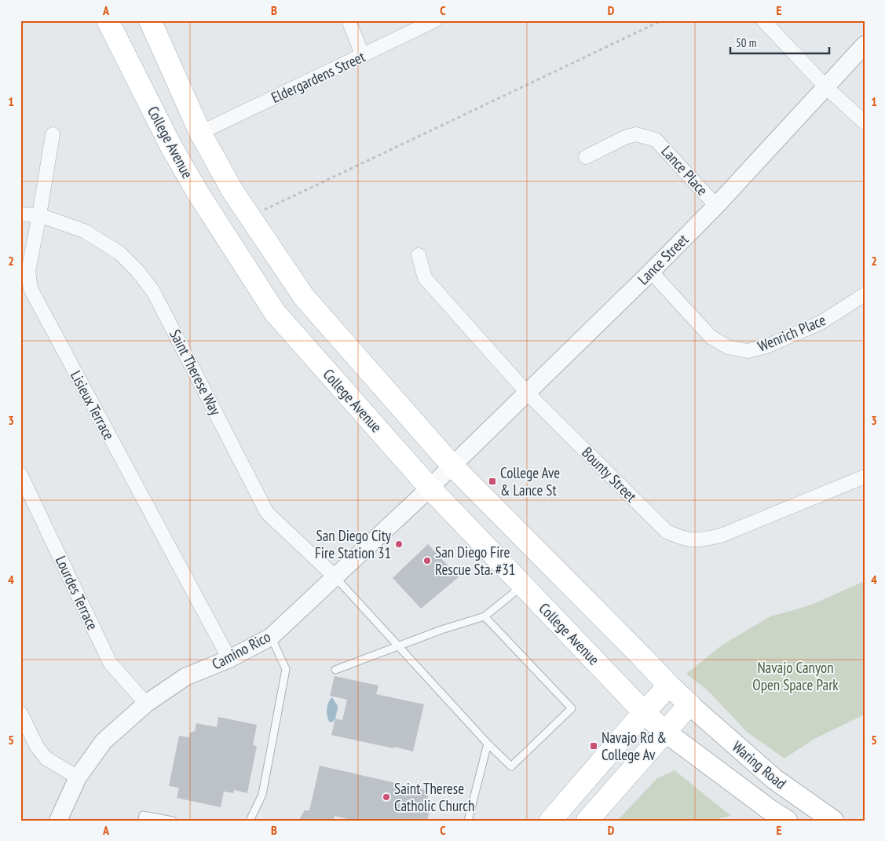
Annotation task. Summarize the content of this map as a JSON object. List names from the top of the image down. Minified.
{"streets":{"main road":["College Avenue","Waring Road"],"street":["Eldergardens Street","Lance Place","Lance Street","Wenrich Place","Saint Therese Way","Lisieux Terrace","Bounty Street","Lourdes Terrace","Camino Rico"]},"crossings":[["Eldergardens Street","College Avenue"],["College Avenue","Lance Street"],["College Avenue","Camino Rico"],["College Avenue","Waring Road"],["Lance Place","Lance Street"],["Lance Street","Wenrich Place"],["Lance Street","Bounty Street"],["Lance Street","Camino Rico"],["Saint Therese Way","Lisieux Terrace"],["Saint Therese Way","Camino Rico"],["Lisieux Terrace","Camino Rico"],["Lourdes Terrace","Camino Rico"]],"parks":["Navajo Canyon Open Space Park"],"places":{"transit":["College Ave & Lance St","Navajo Rd & College Av"],"other":["San Diego City Fire Station 31","San Diego Fire Rescue Sta. #31","Saint Therese Catholic Church"]},"scale_bar":"50 m","grid":{"columns":["A","B","C","D","E"],"rows":["1","2","3","4","5"]}}
